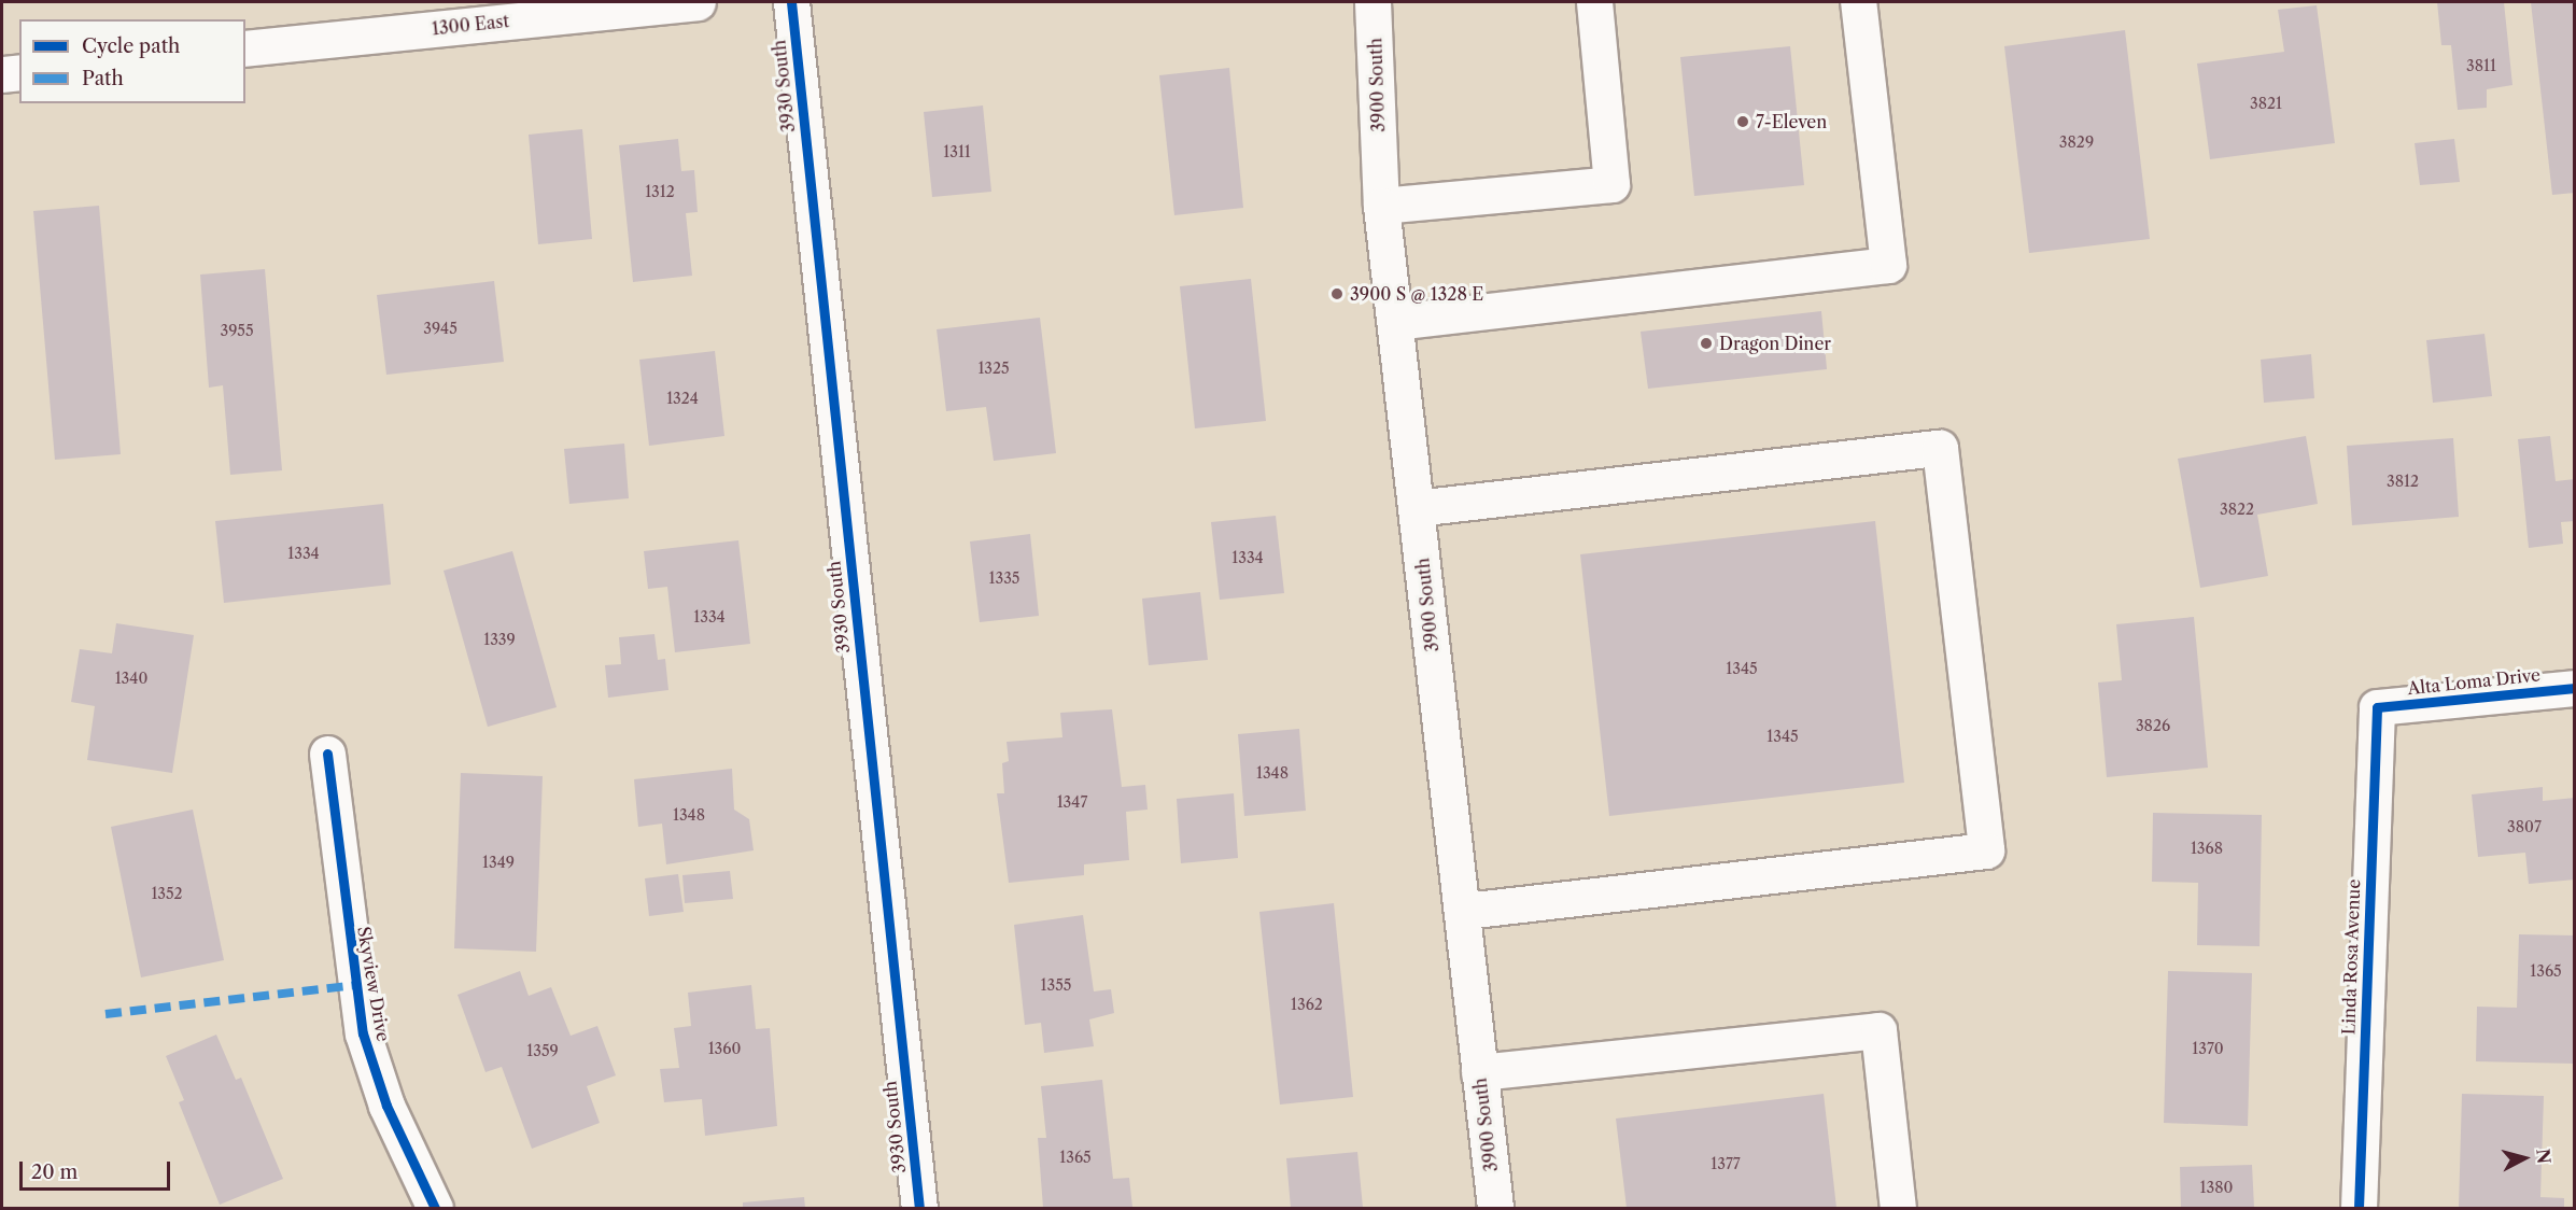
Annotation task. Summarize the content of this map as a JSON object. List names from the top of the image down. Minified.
{"streets":{"street":["1300 East","3900 South","3930 South","Alta Loma Drive","Linda Rosa Avenue","Skyview Drive"]},"crossings":[["Alta Loma Drive","Linda Rosa Avenue"]],"places":["7-Eleven","3900 S @ 1328 E","Dragon Diner"],"house_numbers":["3811","3821","3829","1311","1312","3945","3955","1325","1324","3812","3822","1334","1334","1335","1334","1339","1345","1340","3826","1345","1348","1347","1348","3807","1368","1349","1352","1365","1355","1362","1360","1370","1359","1365","1377","1380"],"legend":["Cycle path","Path"],"scale_bar":"20 m","north":"right"}
